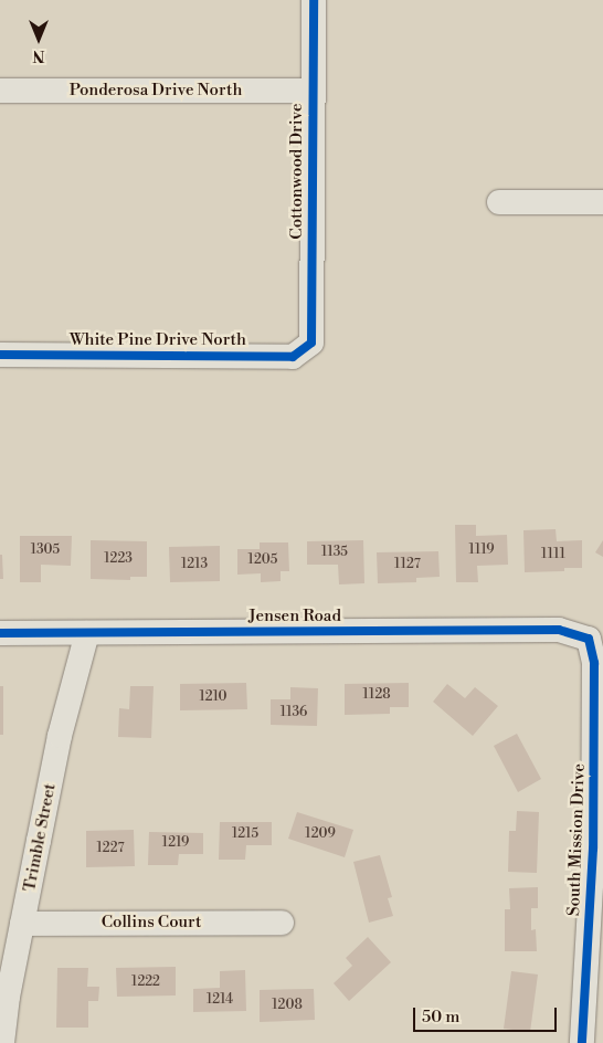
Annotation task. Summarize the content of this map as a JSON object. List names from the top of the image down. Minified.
{"streets":{"street":["Ponderosa Drive North","Cottonwood Drive","White Pine Drive North","Jensen Road","Trimble Street","South Mission Drive","Collins Court"]},"crossings":[["Ponderosa Drive North","Cottonwood Drive"],["Cottonwood Drive","White Pine Drive North"],["Jensen Road","Trimble Street"],["Jensen Road","South Mission Drive"],["Trimble Street","Collins Court"]],"house_numbers":["1305","1119","1135","1111","1223","1205","1213","1127","1128","1210","1136","1215","1209","1219","1227","1222","1214","1208"],"scale_bar":"50 m","north":"bottom"}
